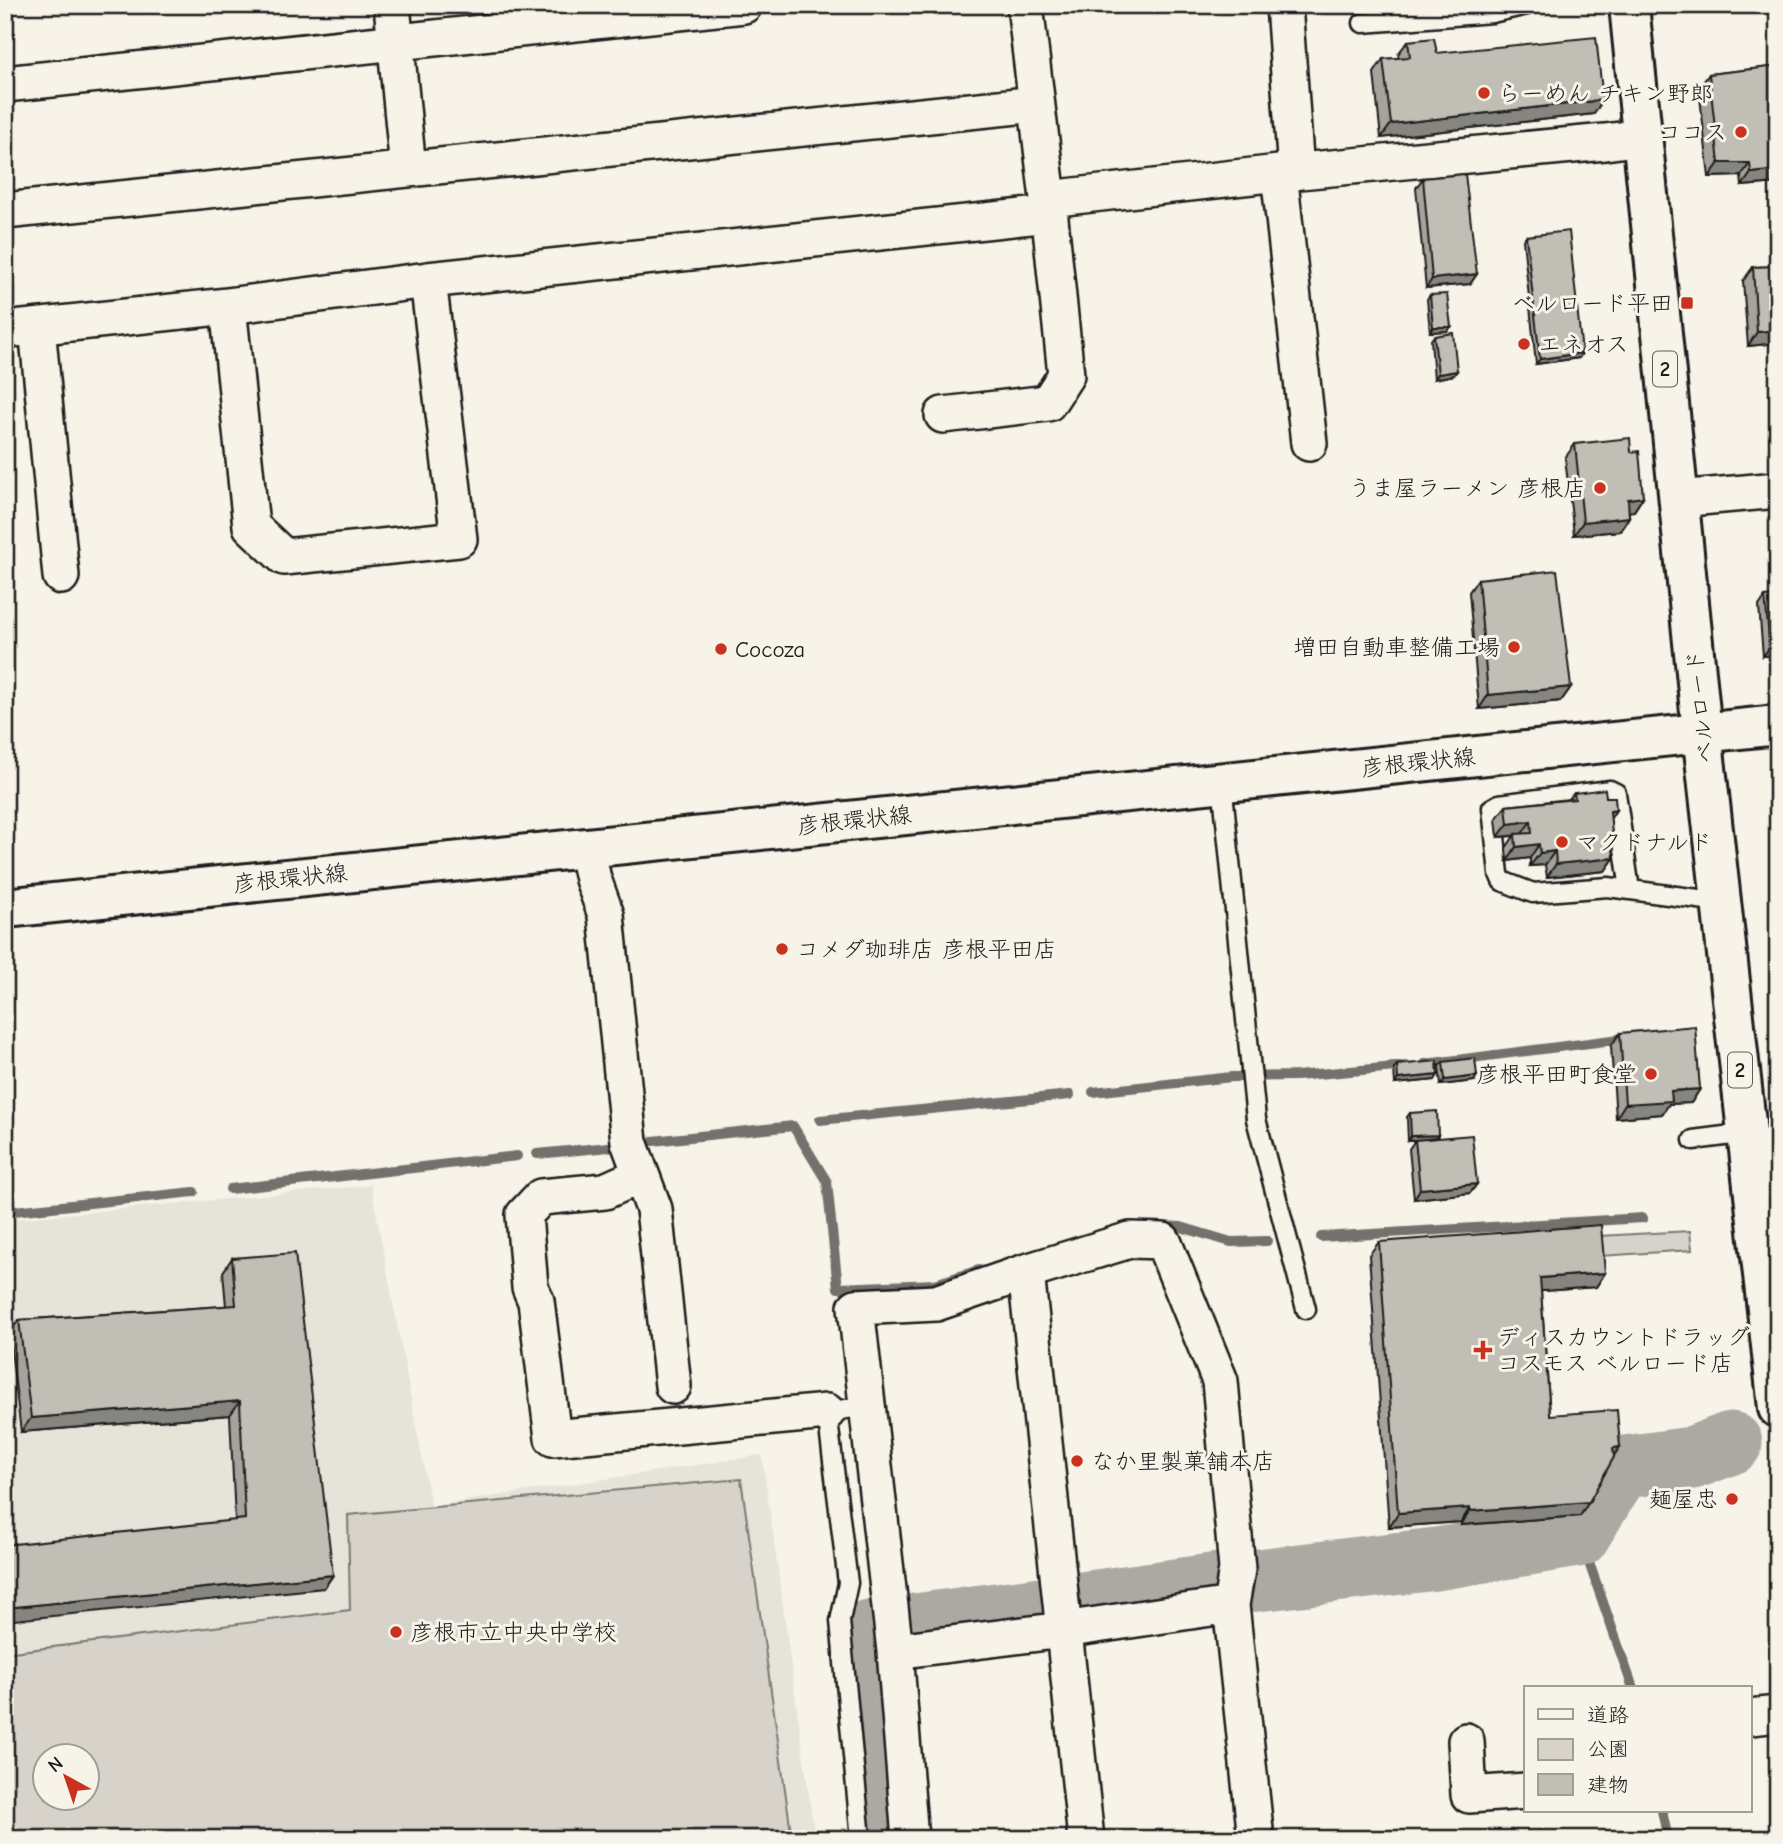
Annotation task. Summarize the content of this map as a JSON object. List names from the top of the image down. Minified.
{"streets":{"main road":["2","ベルロード","彦根環状線"]},"crossings":[["ベルロード","彦根環状線"]],"places":{"other":["らーめん チキン野郎","ココス","エネオス","うま屋ラーメン 彦根店","増田自動車整備工場","Cocoza","マクドナルド","コメダ珈琲店 彦根平田店","彦根平田町食堂","なか里製菓舗本店","麺屋忠","彦根市立中央中学校"],"transit":["ベルロード平田"],"health":["ディスカウントドラッグ コスモス ベルロード店"]},"legend":["道路","公園","建物"],"north":"top left"}
